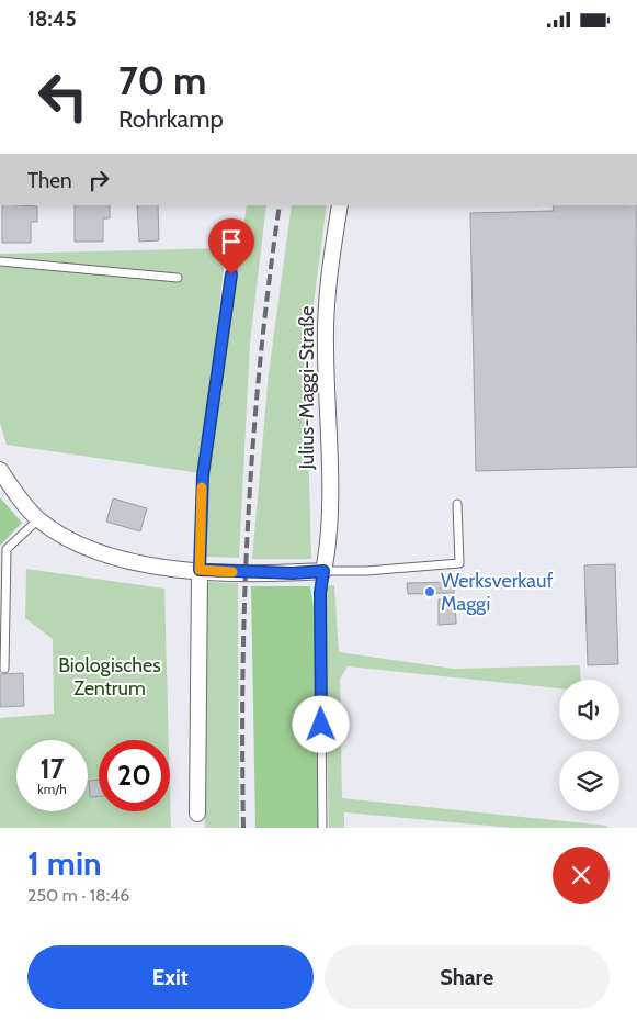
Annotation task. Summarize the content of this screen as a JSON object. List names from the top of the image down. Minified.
{"streets":{"street":["Julius-Maggi-Straße"]},"parks":["Biologisches Zentrum"],"places":["Werksverkauf Maggi"],"page":{"status":"18:45","turn":["70 m","Rohrkamp"],"then":"Then","speed":"17 km/h","limit":"20","heading":["1 min","250 m · 18:46"],"buttons":["Exit","Share"]}}
